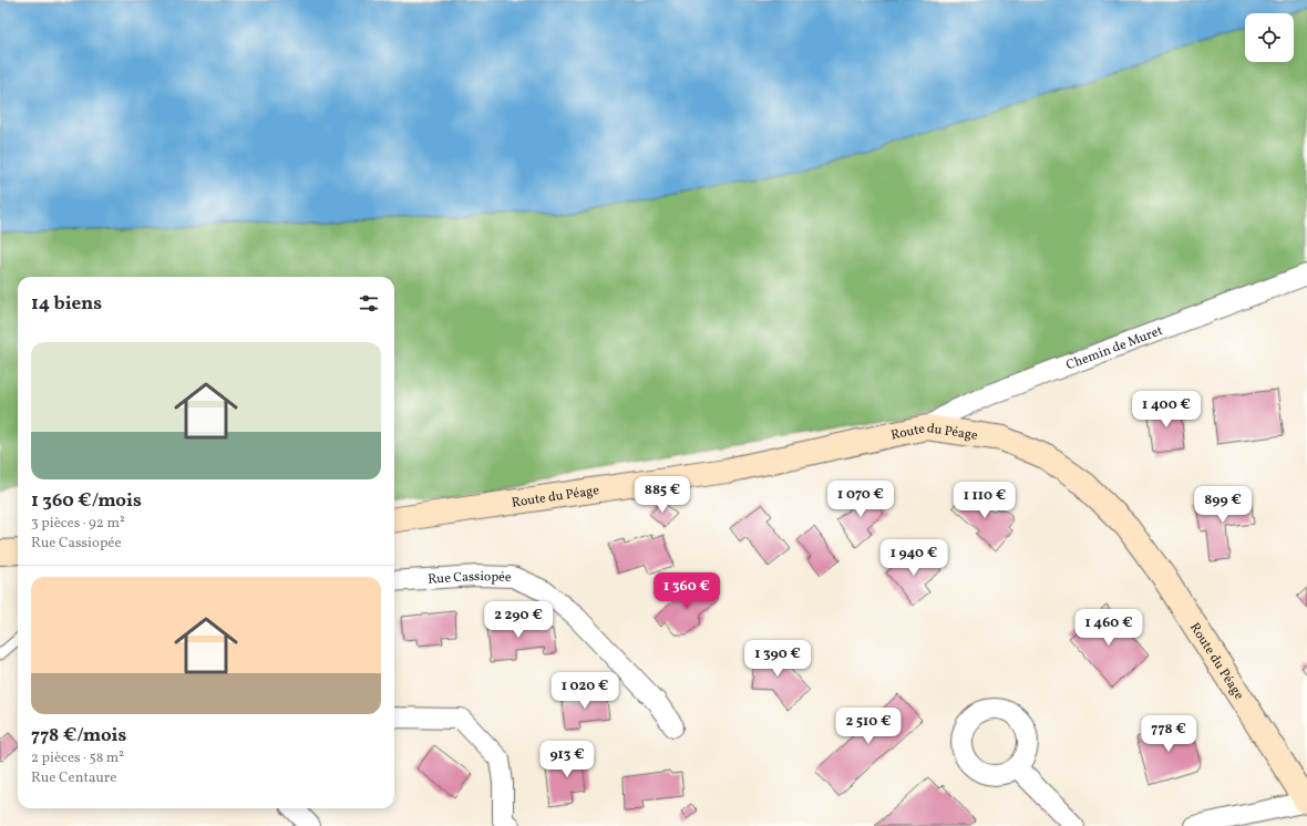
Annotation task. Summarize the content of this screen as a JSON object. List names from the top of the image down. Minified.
{"streets":{"street":["Chemin de Muret","Route du Péage","Rue Cassiopée"]},"crossings":[["Chemin de Muret","Route du Péage"]],"page":{"heading":"14 biens","list":[{"name":"1 360 €/mois","note":"3 pièces · 92 m² · Rue Cassiopée"},{"name":"778 €/mois","note":"2 pièces · 58 m² · Rue Centaure"}],"price":["1 400 €","885 €","1 070 €","1 110 €","899 €","1 940 €","1 360 €","2 290 €","1 460 €","1 390 €","1 020 €","2 510 €","778 €","913 €"]}}
